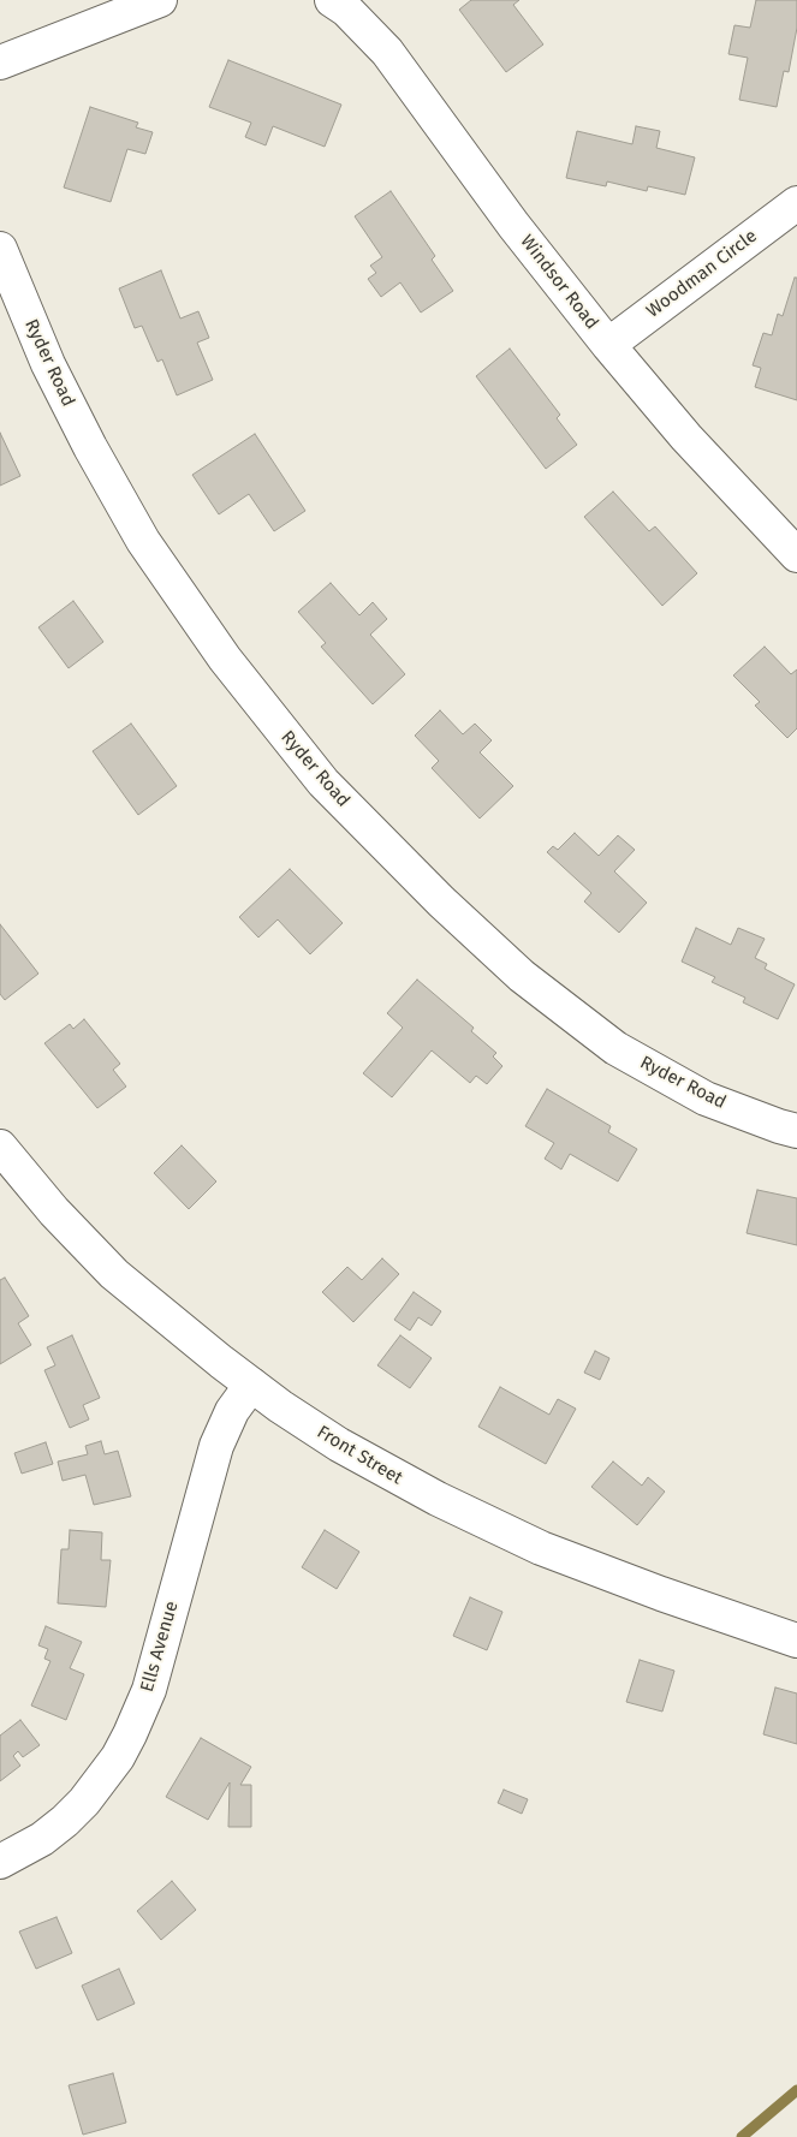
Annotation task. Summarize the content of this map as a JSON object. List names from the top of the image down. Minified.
{"streets":{"street":["Woodman Circle","Windsor Road","Ryder Road","Front Street","Ells Avenue"]},"crossings":[["Woodman Circle","Windsor Road"],["Front Street","Ells Avenue"]]}
